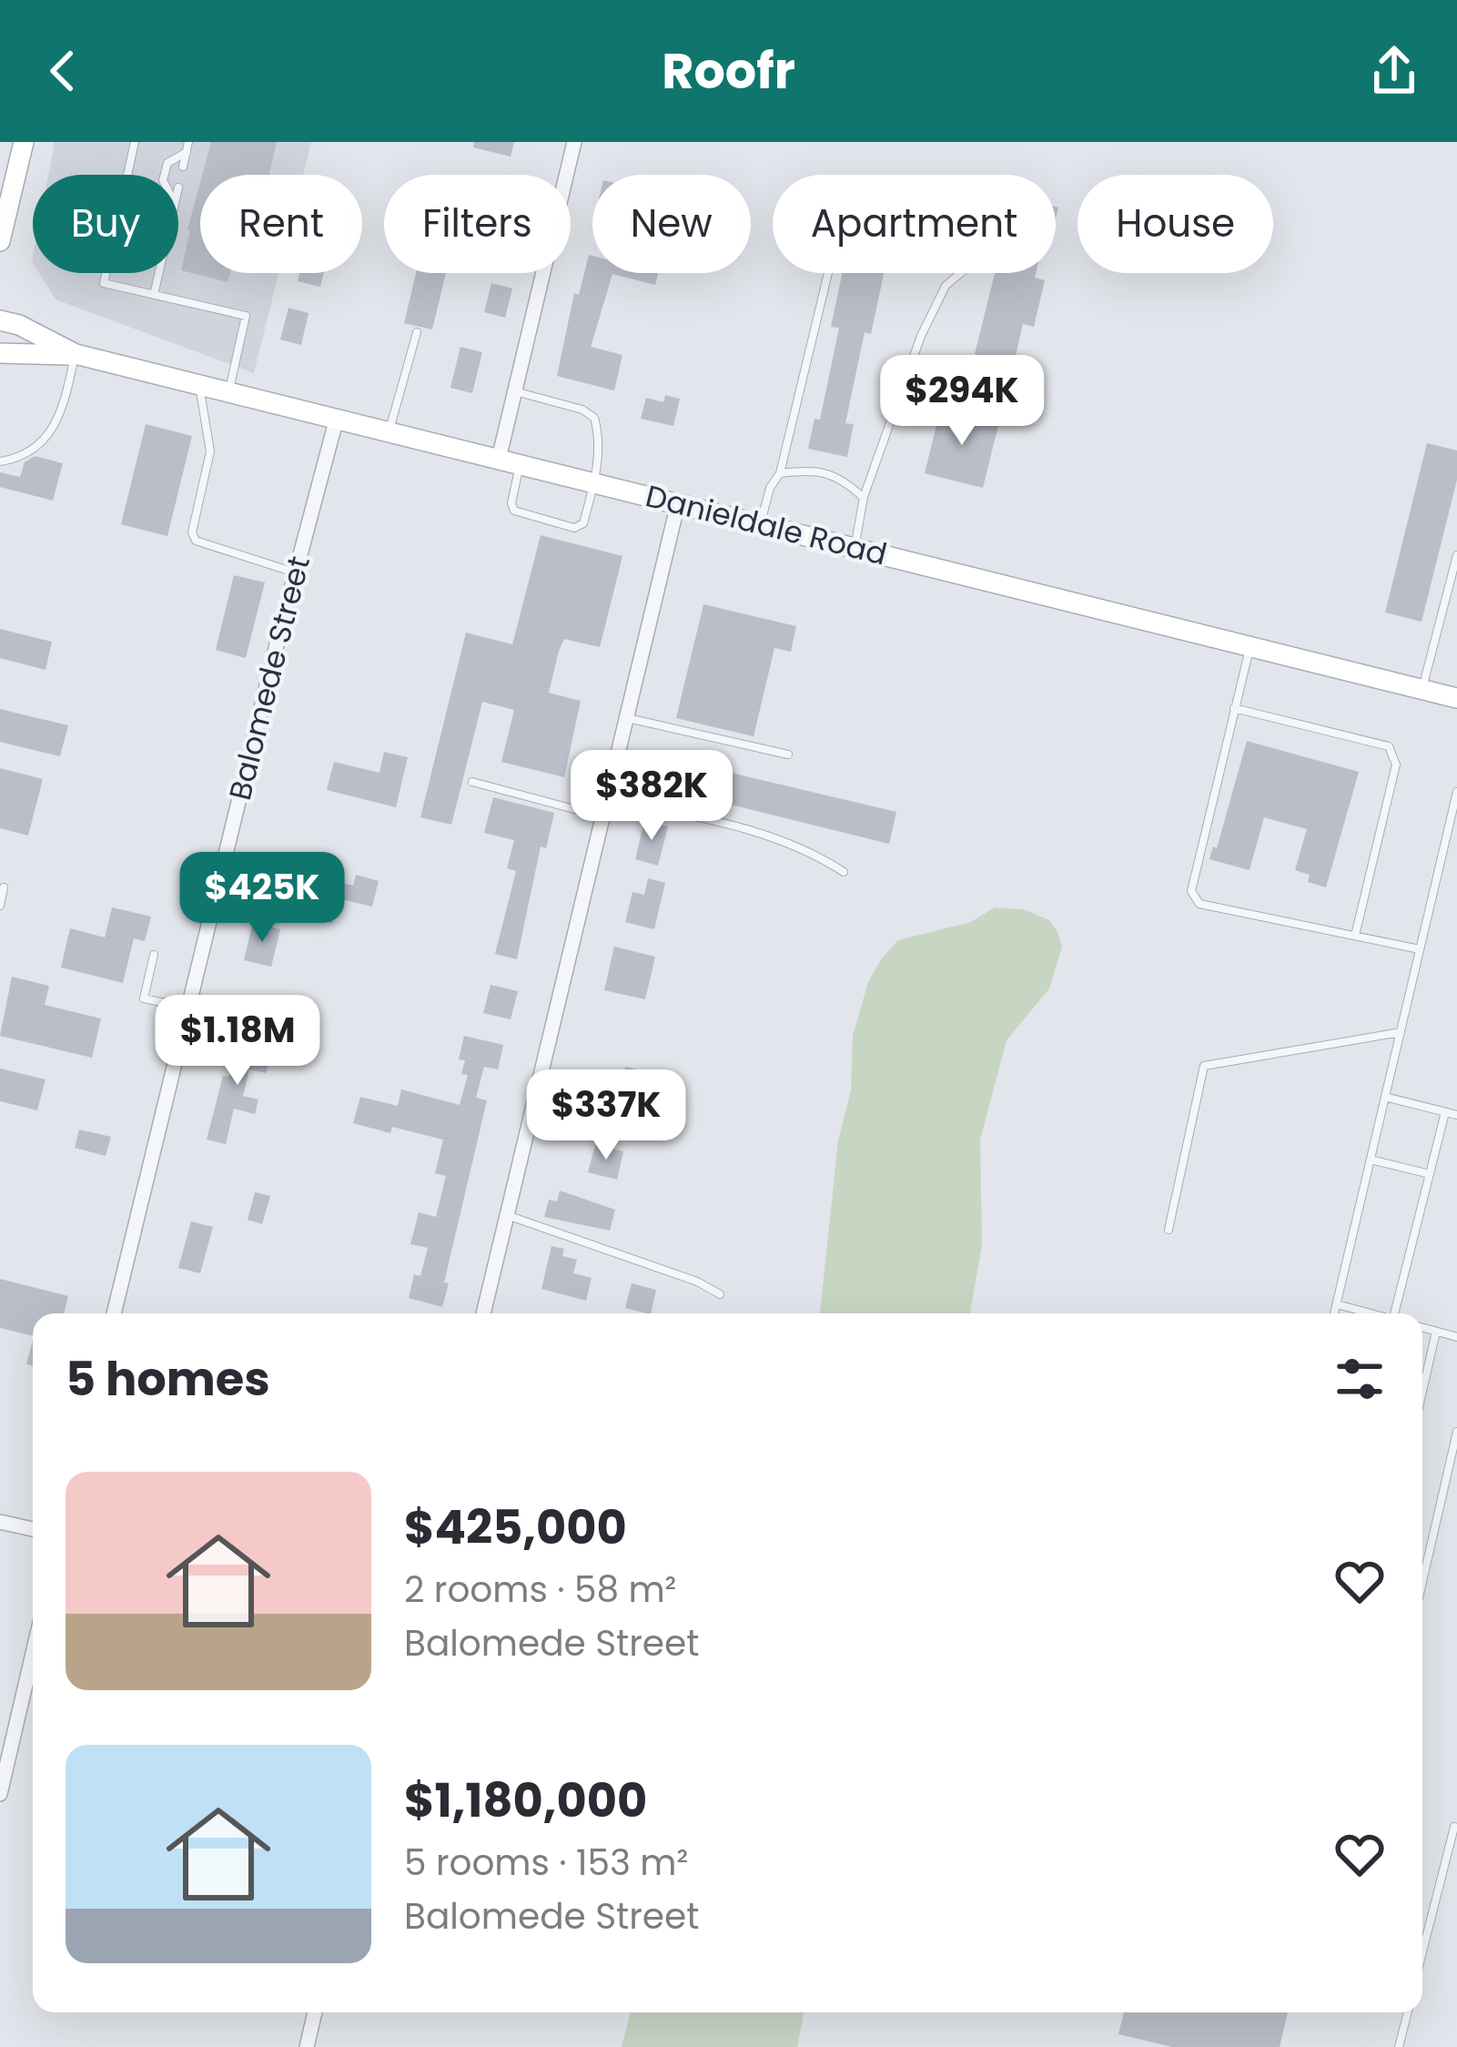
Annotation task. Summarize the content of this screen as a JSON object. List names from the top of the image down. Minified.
{"streets":{"street":["Danieldale Road","Balomede Street"]},"crossings":[["Danieldale Road","Balomede Street"]],"page":{"header":"Roofr","chip":["Buy","Rent","Filters","New","Apartment","House"],"price":["$294K","$382K","$425K","$1.18M","$337K"],"heading":"5 homes","list":[{"name":"$425,000","note":"2 rooms · 58 m² · Balomede Street"},{"name":"$1,180,000","note":"5 rooms · 153 m² · Balomede Street"}]}}
